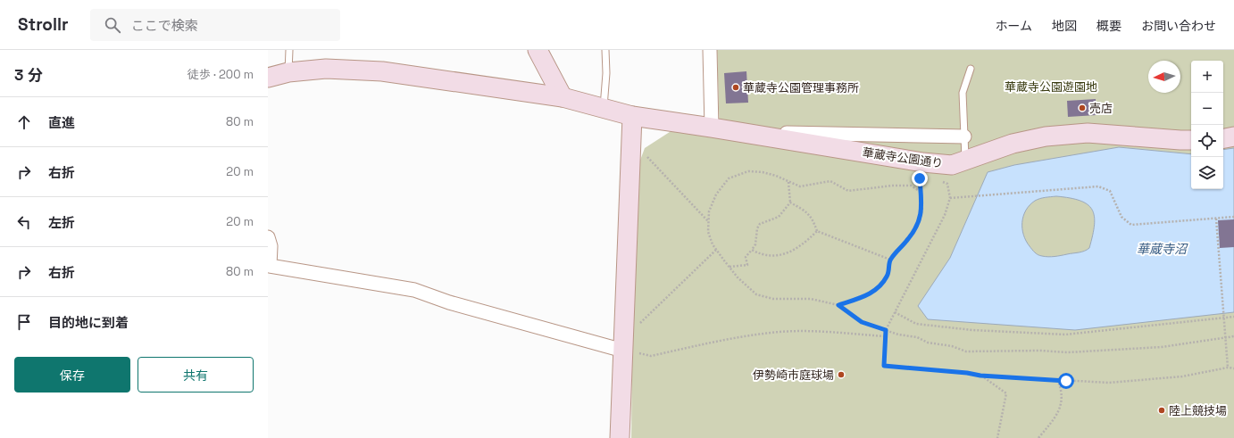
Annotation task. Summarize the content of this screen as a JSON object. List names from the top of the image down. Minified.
{"streets":{"street":["華蔵寺公園通り"]},"water":["華蔵寺沼"],"parks":["華蔵寺公園遊園地"],"places":["華蔵寺公園管理事務所","売店","伊勢崎市庭球場","陸上競技場"],"north":"left","page":{"header":"Strollr","search":"ここで検索","nav":["ホーム","地図","概要","お問い合わせ"],"heading":["3 分","徒歩 · 200 m"],"map_buttons":["+","−"],"list":[["直進","80 m"],["右折","20 m"],["左折","20 m"],["右折","80 m"],"目的地に到着"],"buttons":["保存","共有"]}}
